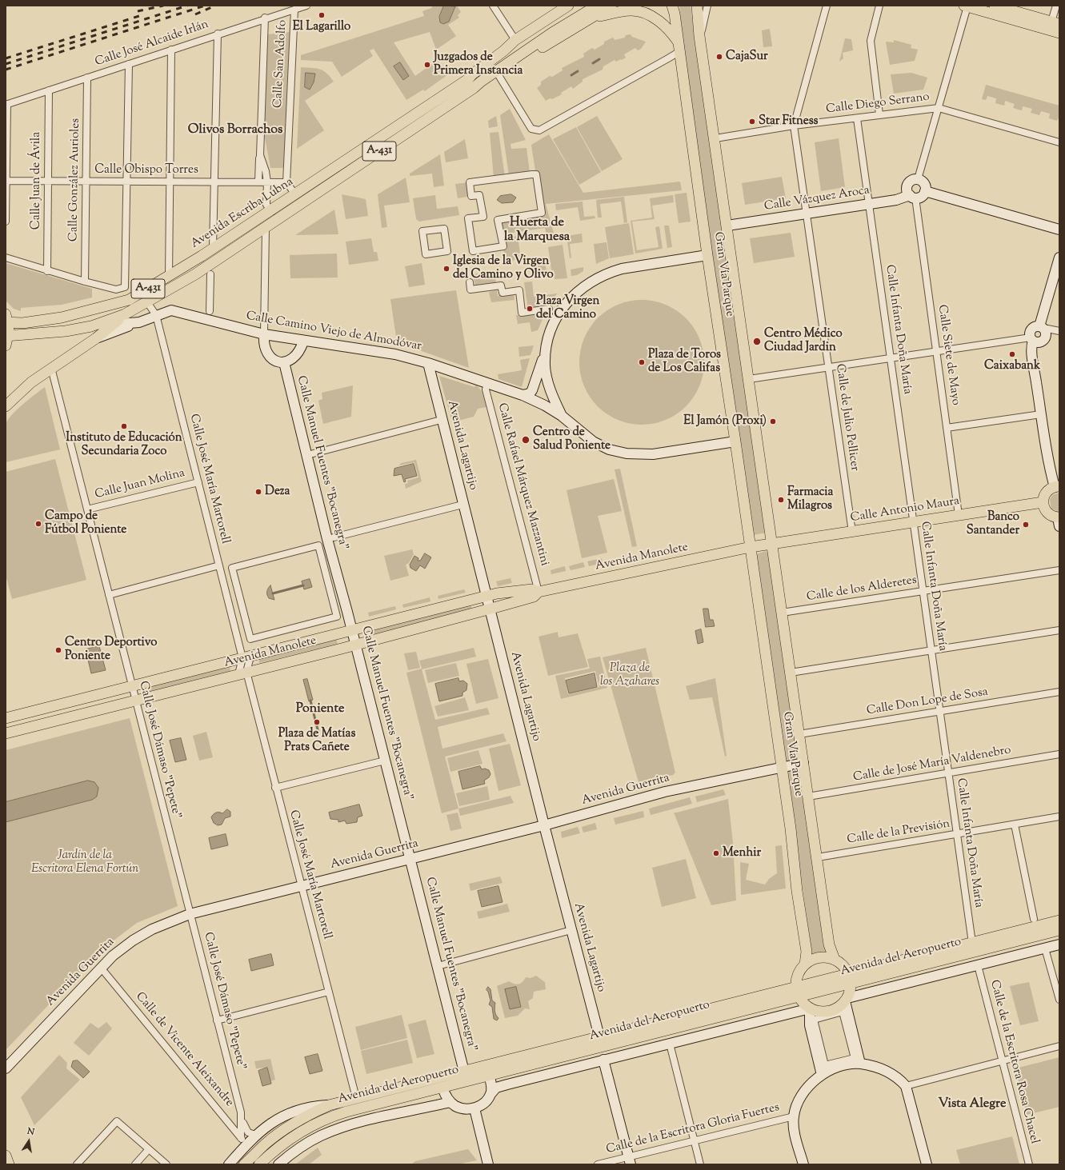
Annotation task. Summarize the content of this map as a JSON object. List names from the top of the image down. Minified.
{"streets":{"main road":["A-431","Avenida Escriba Lubna","Gran Vía Parque","Calle Antonio Maura","Avenida Manolete","Avenida del Aeropuerto"],"street":["Calle José Alcaide Irlán","Calle San Adolfo","Calle Diego Serrano","Calle Obispo Torres","Calle González Aurioles","Calle Juan de Ávila","Calle Vázquez Aroca","Calle Infanta Doña María","Calle Camino Viejo de Almodóvar","Calle Siete de Mayo","Calle de Julio Pellicer","Avenida Lagartijo","Calle Manuel Fuentes \"Bocanegra\"","Calle José María Martorell","Calle Juan Molina","Calle Rafael Márquez Mazzantini","Calle de los Alderetes","Calle Don Lope de Sosa","Calle José Dámaso \"Pepete\"","Calle de José María Valdenebro","Avenida Guerrita","Calle de la Previsión","Calle de Vicente Aleixandre","Calle de la Escritora Rosa Chacel","Calle de la Escritora Gloria Fuertes"]},"crossings":[["Calle José Alcaide Irlán","Calle San Adolfo"],["Calle José Alcaide Irlán","Calle González Aurioles"],["Calle José Alcaide Irlán","Calle Juan de Ávila"],["Calle San Adolfo","Calle Obispo Torres"],["Calle San Adolfo","Avenida Escriba Lubna"],["Calle Diego Serrano","Gran Vía Parque"],["Calle Diego Serrano","Calle Infanta Doña María"],["Calle Diego Serrano","Calle de Julio Pellicer"],["Calle Obispo Torres","Calle González Aurioles"],["Calle Obispo Torres","Calle Juan de Ávila"],["Calle Vázquez Aroca","Gran Vía Parque"],["Calle Vázquez Aroca","Calle Infanta Doña María"],["Calle Vázquez Aroca","Calle Siete de Mayo"],["Calle Vázquez Aroca","Calle de Julio Pellicer"],["Avenida Escriba Lubna","Calle Camino Viejo de Almodóvar"],["Avenida Escriba Lubna","Calle José María Martorell"],["Gran Vía Parque","Calle Camino Viejo de Almodóvar"],["Gran Vía Parque","Calle Antonio Maura"],["Gran Vía Parque","Avenida Manolete"],["Gran Vía Parque","Calle de los Alderetes"],["Gran Vía Parque","Calle Don Lope de Sosa"],["Gran Vía Parque","Calle de José María Valdenebro"],["Gran Vía Parque","Avenida Guerrita"],["Gran Vía Parque","Calle de la Previsión"],["Calle Infanta Doña María","Calle Antonio Maura"],["Calle Infanta Doña María","Calle de los Alderetes"],["Calle Infanta Doña María","Calle Don Lope de Sosa"],["Calle Infanta Doña María","Calle de José María Valdenebro"],["Calle Infanta Doña María","Calle de la Previsión"],["Calle Infanta Doña María","Avenida del Aeropuerto"],["Calle Camino Viejo de Almodóvar","Avenida Lagartijo"],["Calle Camino Viejo de Almodóvar","Calle José María Martorell"],["Calle Camino Viejo de Almodóvar","Calle Rafael Márquez Mazzantini"],["Calle Siete de Mayo","Calle Antonio Maura"],["Calle de Julio Pellicer","Calle Antonio Maura"],["Avenida Lagartijo","Avenida Manolete"],["Avenida Lagartijo","Avenida Guerrita"],["Avenida Lagartijo","Avenida del Aeropuerto"],["Calle Manuel Fuentes \"Bocanegra\"","Avenida Manolete"],["Calle Manuel Fuentes \"Bocanegra\"","Avenida Guerrita"],["Calle Manuel Fuentes \"Bocanegra\"","Avenida del Aeropuerto"],["Calle José María Martorell","Calle Juan Molina"],["Calle José María Martorell","Avenida Manolete"],["Calle José María Martorell","Avenida Guerrita"],["Calle José María Martorell","Avenida del Aeropuerto"],["Calle Juan Molina","Calle José Dámaso \"Pepete\""],["Calle Rafael Márquez Mazzantini","Avenida Manolete"],["Avenida Manolete","Calle José Dámaso \"Pepete\""],["Calle José Dámaso \"Pepete\"","Avenida Guerrita"],["Calle José Dámaso \"Pepete\"","Calle de Vicente Aleixandre"],["Avenida Guerrita","Calle de Vicente Aleixandre"],["Avenida del Aeropuerto","Calle de Vicente Aleixandre"]],"districts":["Olivos Borrachos","Huerta de la Marquesa","Poniente","Vista Alegre"],"parks":["Plaza de los Azahares","Jardín de la Escritora Elena Fortún"],"places":["El Lagarillo","CajaSur","Juzgados de Primera Instancia","Star Fitness","Iglesia de la Virgen del Camino y Olivo","Plaza Virgen del Camino","Centro Médico Ciudad Jardin","Caixabank","Plaza de Toros de Los Califas","El Jamón (Proxi)","Instituto de Educación Secundaria Zoco","Centro de Salud Poniente","Deza","Farmacia Milagros","Campo de Fútbol Poniente","Banco Santander","Centro Deportivo Poniente","Plaza de Matías Prats Cañete","Menhir"],"north":"top"}
